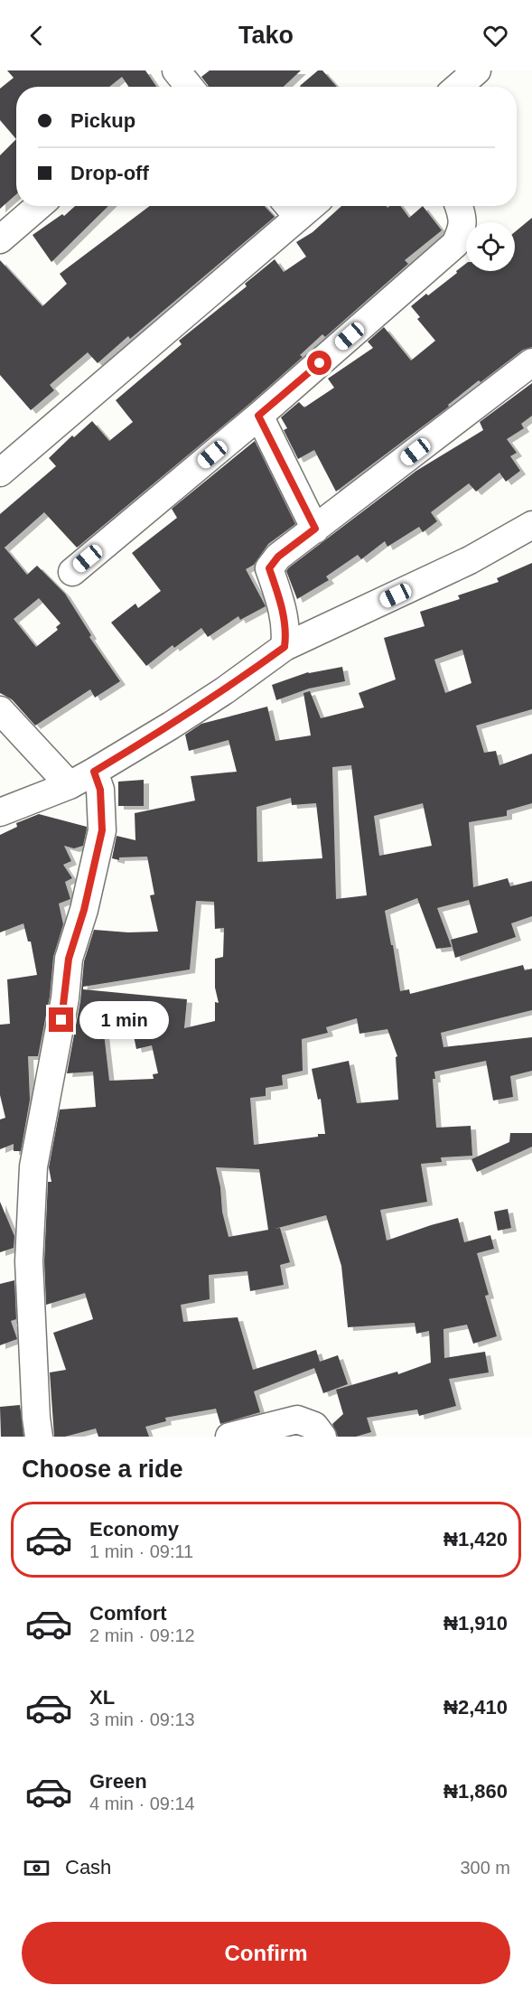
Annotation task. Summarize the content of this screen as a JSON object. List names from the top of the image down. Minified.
{"page":{"header":"Tako","banner":["Pickup","Drop-off"],"bubble":"1 min","heading":"Choose a ride","list":[{"name":"Economy","note":"1 min · 09:11","value":"₦1,420"},{"name":"Comfort","note":"2 min · 09:12","value":"₦1,910"},{"name":"XL","note":"3 min · 09:13","value":"₦2,410"},{"name":"Green","note":"4 min · 09:14","value":"₦1,860"}],"pay":["Cash","300 m"],"buttons":"Confirm"}}
